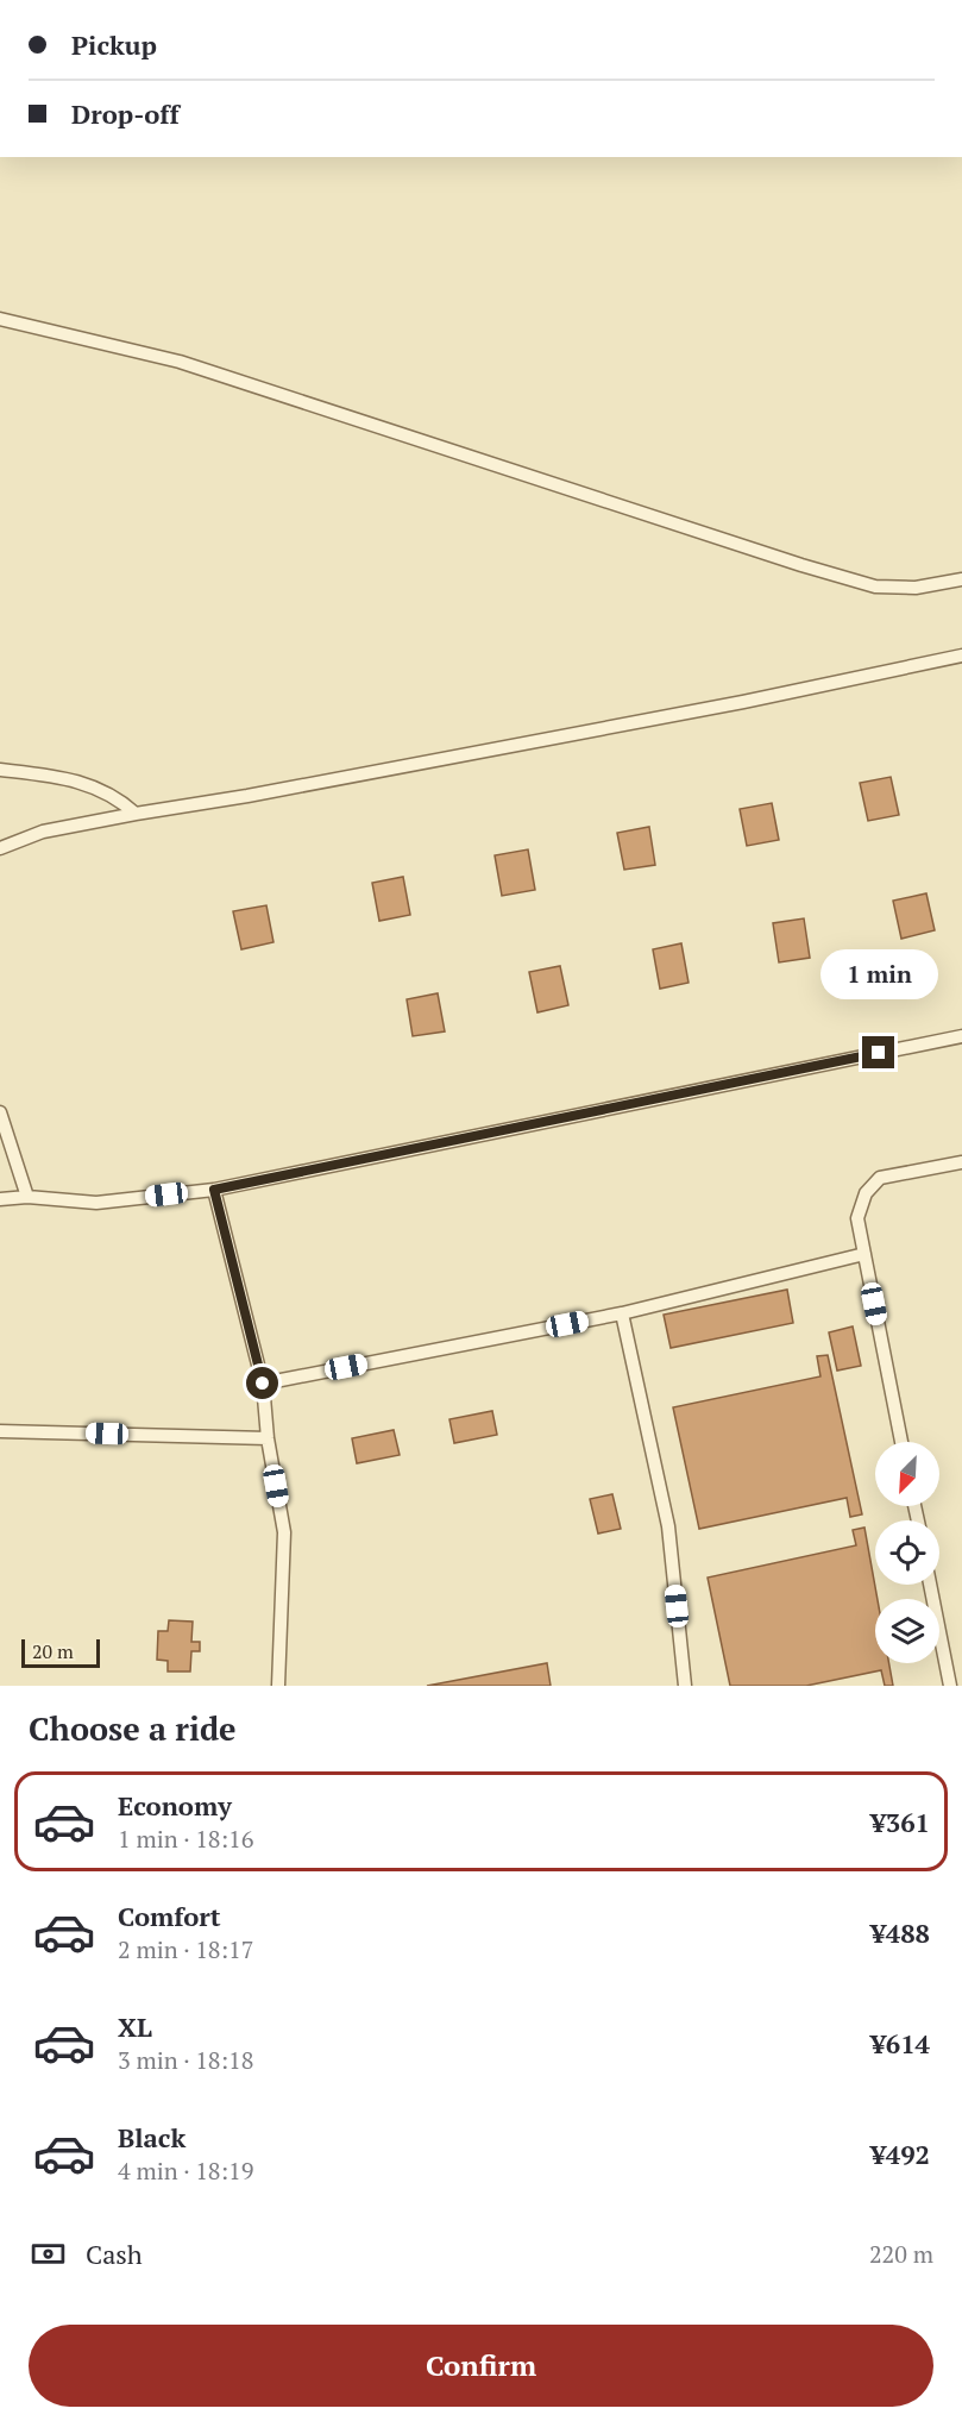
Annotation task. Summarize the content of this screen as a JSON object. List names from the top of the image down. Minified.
{"scale_bar":"20 m","north":"bottom left","page":{"banner":["Pickup","Drop-off"],"bubble":"1 min","scale":"20 m","heading":"Choose a ride","list":[{"name":"Economy","note":"1 min · 18:16","value":"¥361"},{"name":"Comfort","note":"2 min · 18:17","value":"¥488"},{"name":"XL","note":"3 min · 18:18","value":"¥614"},{"name":"Black","note":"4 min · 18:19","value":"¥492"}],"pay":["Cash","220 m"],"buttons":"Confirm"}}
